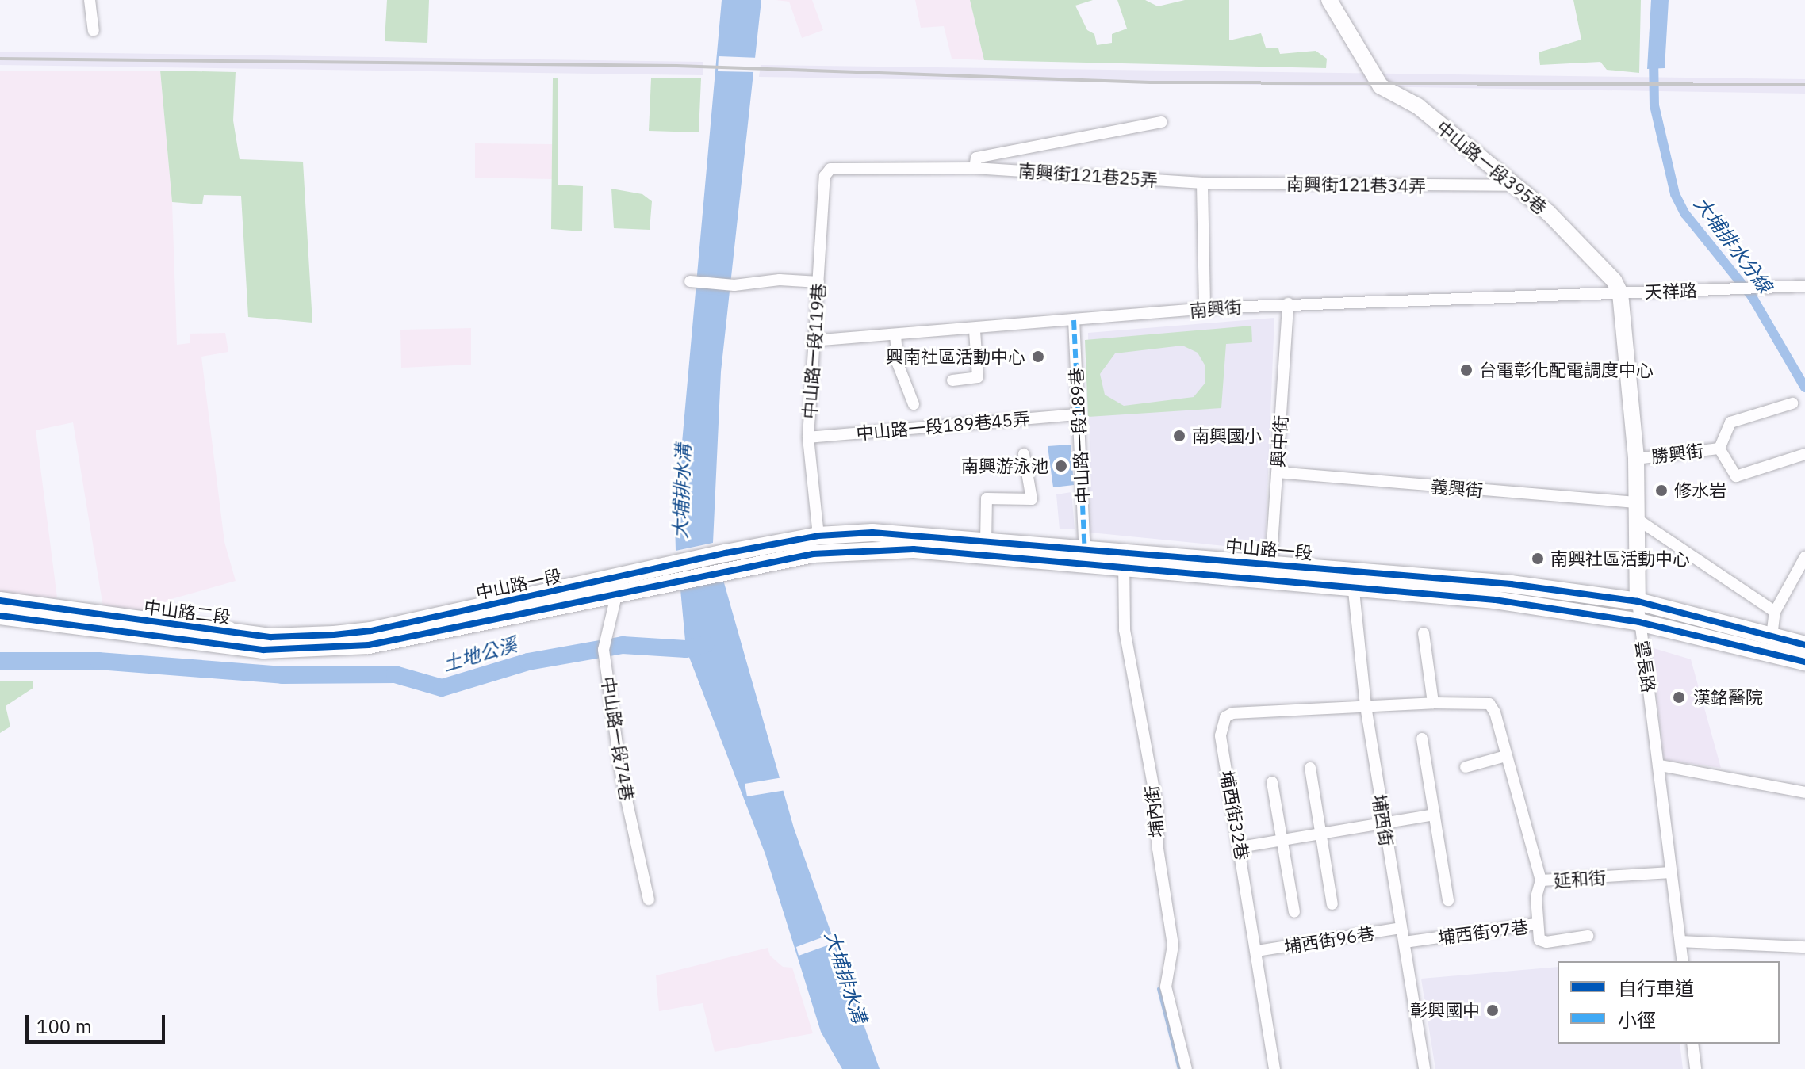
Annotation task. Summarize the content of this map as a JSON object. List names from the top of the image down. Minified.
{"streets":{"main road":["中山路一段","中山路二段"],"street":["中山路一段395巷","南興街121巷25弄","南興街121巷34弄","天祥路","南興街","中山路一段119巷","中山路一段189巷45弄","中山路一段189巷","興中街","勝興街","義興街","雲長路","中山路一段74巷","埔內街","埔西街32巷","埔西街","延和街","埔西街97巷","埔西街96巷"]},"crossings":[["中山路一段395巷","南興街121巷34弄"],["中山路一段395巷","天祥路"],["中山路一段395巷","南興街"],["中山路一段395巷","雲長路"],["南興街121巷25弄","南興街121巷34弄"],["南興街121巷25弄","中山路一段119巷"],["天祥路","南興街"],["天祥路","雲長路"],["南興街","中山路一段119巷"],["南興街","中山路一段189巷"],["南興街","興中街"],["南興街","雲長路"],["中山路一段119巷","中山路一段189巷45弄"],["中山路一段119巷","中山路一段"],["中山路一段189巷45弄","中山路一段189巷"],["中山路一段189巷","中山路一段"],["興中街","義興街"],["興中街","中山路一段"],["勝興街","雲長路"],["義興街","雲長路"],["中山路一段","中山路二段"],["中山路一段","雲長路"],["中山路一段","中山路一段74巷"],["中山路一段","埔內街"],["中山路一段","埔西街"],["雲長路","延和街"],["埔西街32巷","埔西街"],["埔西街32巷","延和街"],["埔西街32巷","埔西街96巷"],["埔西街","延和街"],["埔西街","埔西街97巷"],["埔西街","埔西街96巷"]],"water":["大埔排水分線","大埔排水溝","土地公溪"],"places":["興南社區活動中心","台電彰化配電調度中心","南興國小","南興游泳池","修水岩","南興社區活動中心","漢銘醫院","彰興國中"],"legend":["自行車道","小徑"],"scale_bar":"100 m"}
